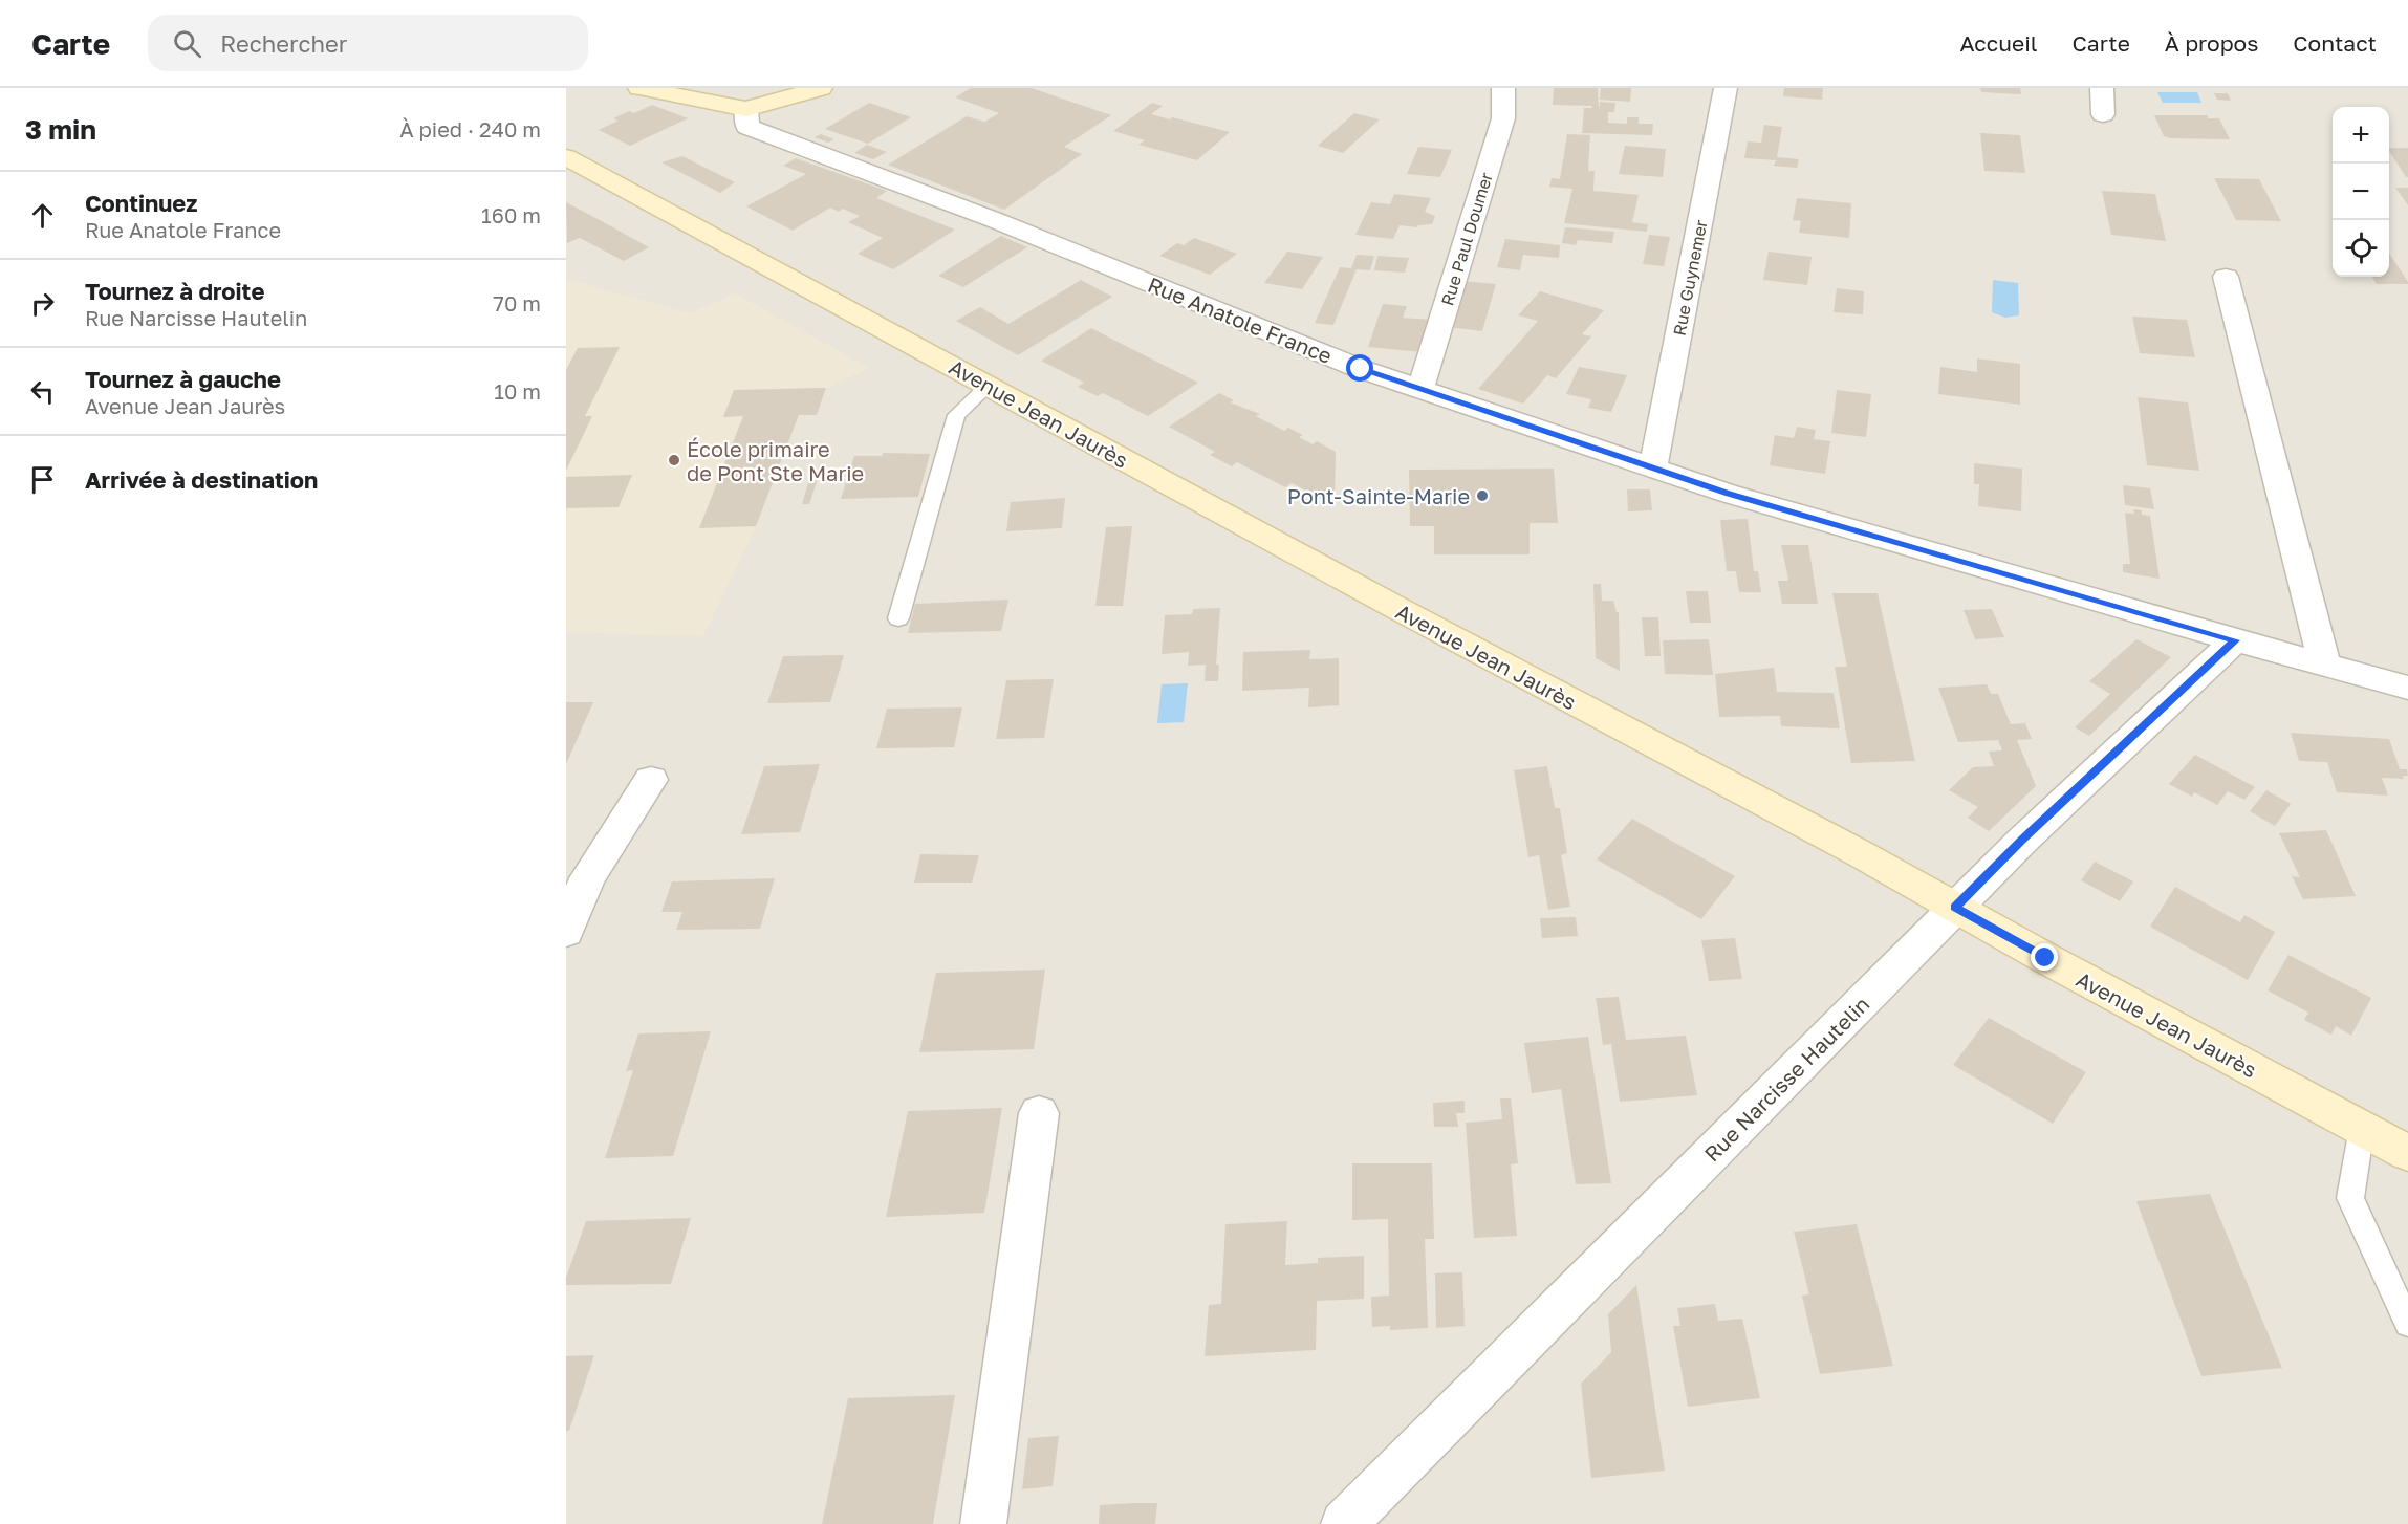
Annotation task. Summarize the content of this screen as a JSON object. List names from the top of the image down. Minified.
{"streets":{"main road":["Avenue Jean Jaurès"],"street":["Rue Paul Doumer","Rue Guynemer","Rue Anatole France","Rue Narcisse Hautelin"]},"crossings":[["Rue Paul Doumer","Rue Anatole France"],["Rue Guynemer","Rue Anatole France"],["Rue Anatole France","Rue Narcisse Hautelin"],["Avenue Jean Jaurès","Rue Narcisse Hautelin"]],"places":["École primaire de Pont Ste Marie","Pont-Sainte-Marie"],"page":{"header":"Carte","search":"Rechercher","nav":["Accueil","Carte","À propos","Contact"],"heading":["3 min","À pied · 240 m"],"map_buttons":["+","−"],"list":[["Continuez","Rue Anatole France","160 m"],["Tournez à droite","Rue Narcisse Hautelin","70 m"],["Tournez à gauche","Avenue Jean Jaurès","10 m"],"Arrivée à destination"]}}
